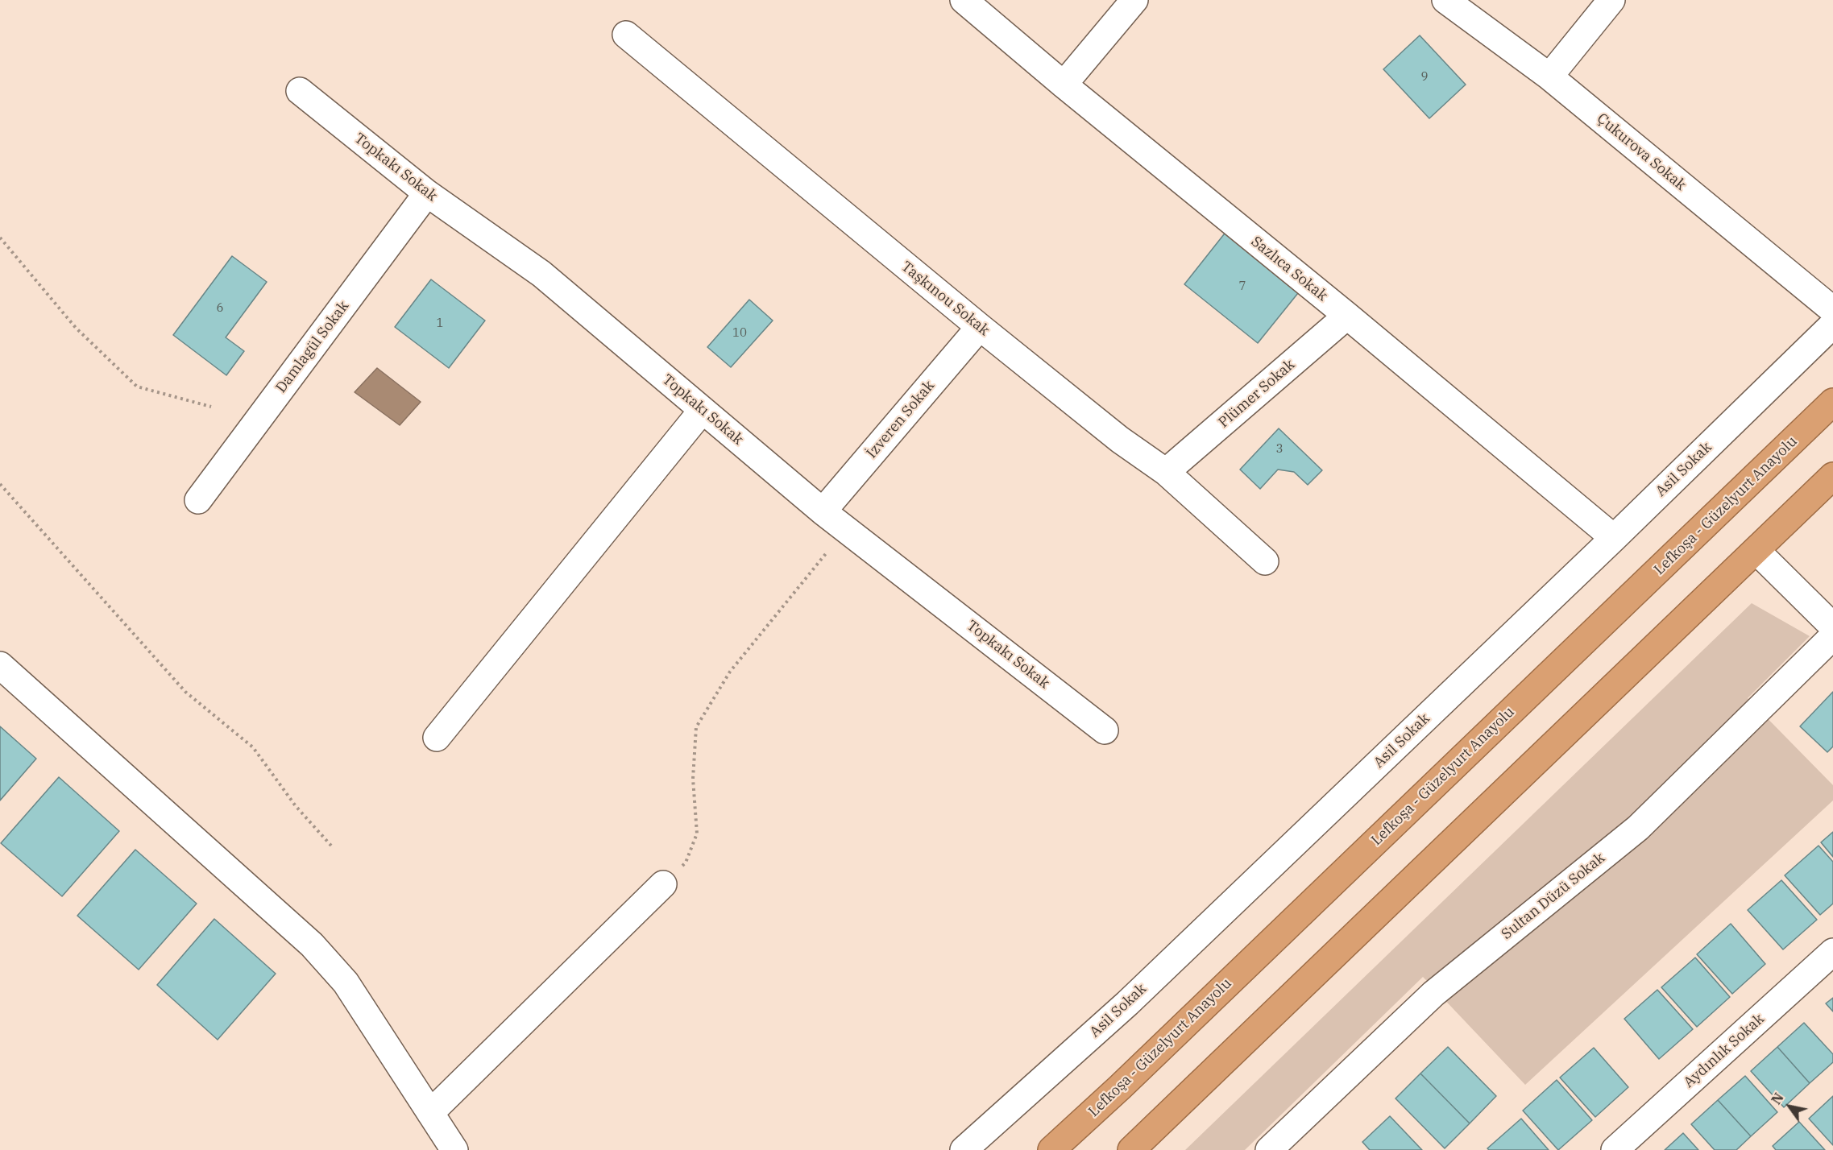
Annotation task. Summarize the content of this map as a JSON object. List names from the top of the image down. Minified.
{"streets":{"highway":["Lefkoşa - Güzelyurt Anayolu"],"street":["Çukurova Sokak","Topkakı Sokak","Sazlıca Sokak","Taşkınou Sokak","Damlagül Sokak","Plümer Sokak","İzveren Sokak","Asil Sokak","Sultan Düzü Sokak","Aydınlık Sokak"]},"crossings":[["Topkakı Sokak","Damlagül Sokak"],["Topkakı Sokak","İzveren Sokak"],["Sazlıca Sokak","Plümer Sokak"],["Sazlıca Sokak","Asil Sokak"],["Taşkınou Sokak","Plümer Sokak"],["Taşkınou Sokak","İzveren Sokak"]],"house_numbers":["9","7","6","1","10","3"],"north":"top left"}
